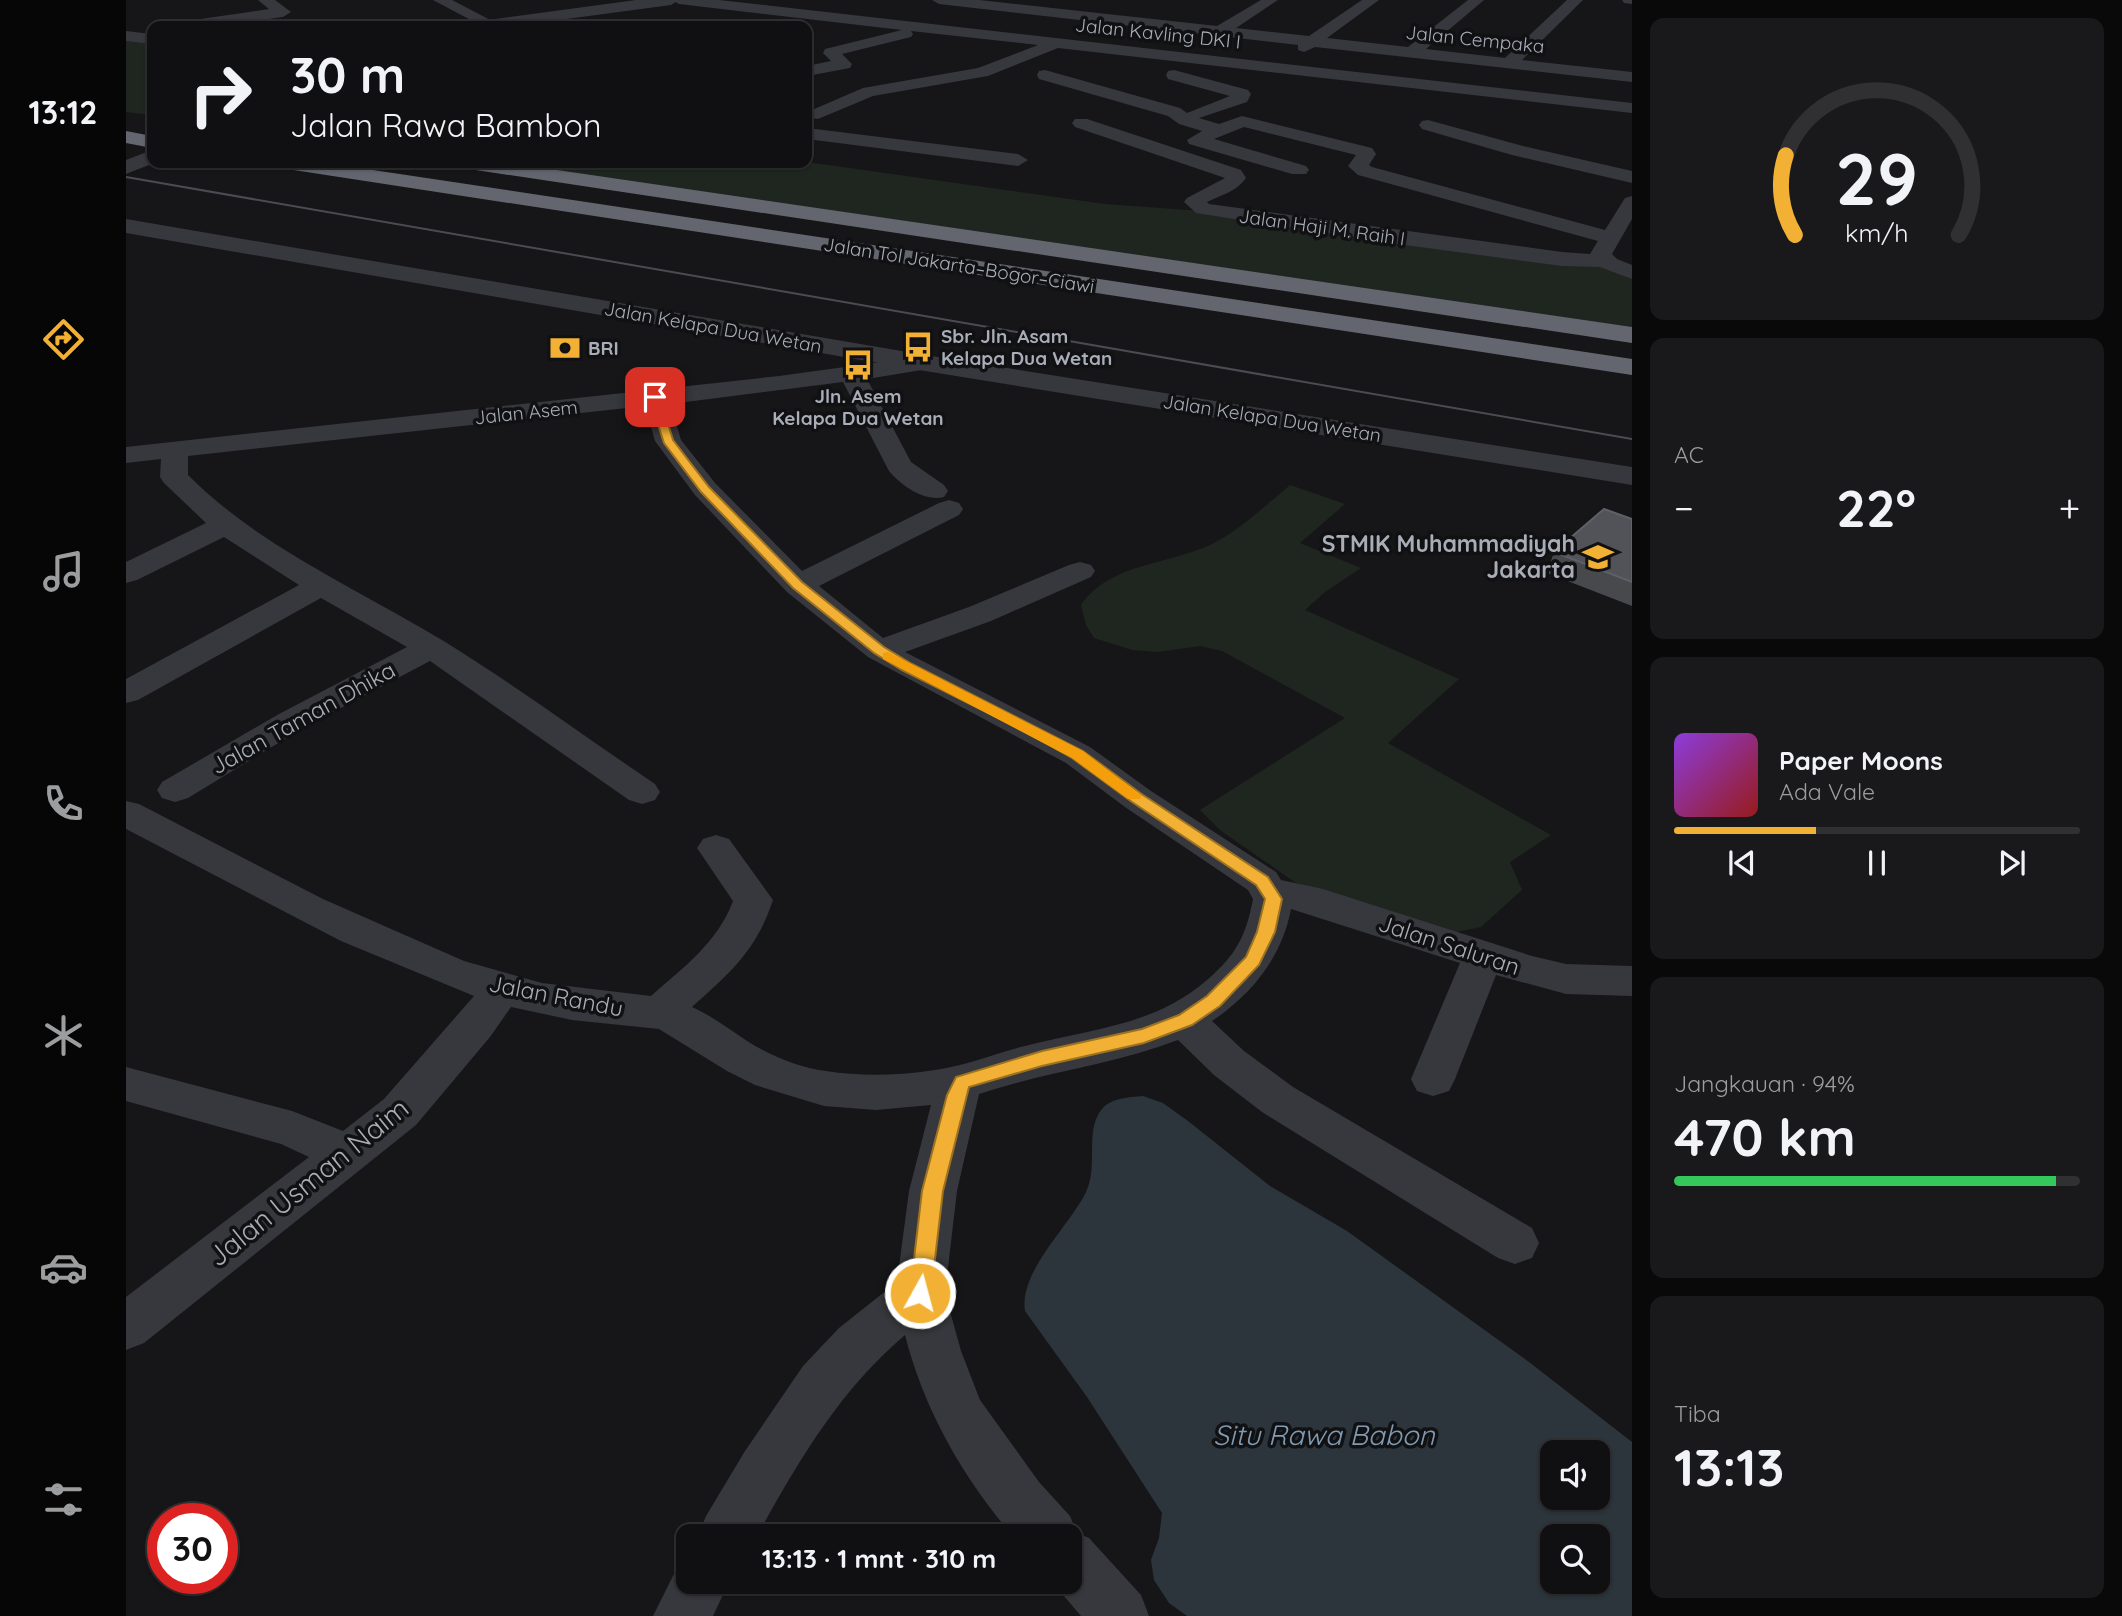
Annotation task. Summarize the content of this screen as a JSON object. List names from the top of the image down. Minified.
{"streets":{"highway":["Jalan Tol Jakarta–Bogor–Ciawi"],"street":["Jalan Kavling DKI I","Jalan Cempaka","Jalan Haji M. Raih I","Jalan Kelapa Dua Wetan","Jalan Asem","Jalan Taman Dhika","Jalan Saluran","Jalan Randu","Jalan Usman Naim"]},"crossings":[["Jalan Kelapa Dua Wetan","Jalan Asem"],["Jalan Asem","Jalan Taman Dhika"],["Jalan Saluran","Jalan Randu"],["Jalan Randu","Jalan Usman Naim"]],"water":["Situ Rawa Babon"],"places":{"bus stop":["Sbr. Jln. Asam Kelapa Dua Wetan","Jln. Asem Kelapa Dua Wetan"],"bank":["BRI"],"school or university":["STMIK Muhammadiyah Jakarta"]},"page":{"tabs":"13:12","turn":["30 m","Jalan Rawa Bambon"],"tile":["AC",["Jangkauan · 94%","470 km"],["Tiba","13:13"]],"heat":["−","22°","+"],"song":["Paper Moons","Ada Vale"],"limit":"30","trip":"13:13 · 1 mnt · 310 m","gauge":["29","km/h"]}}
